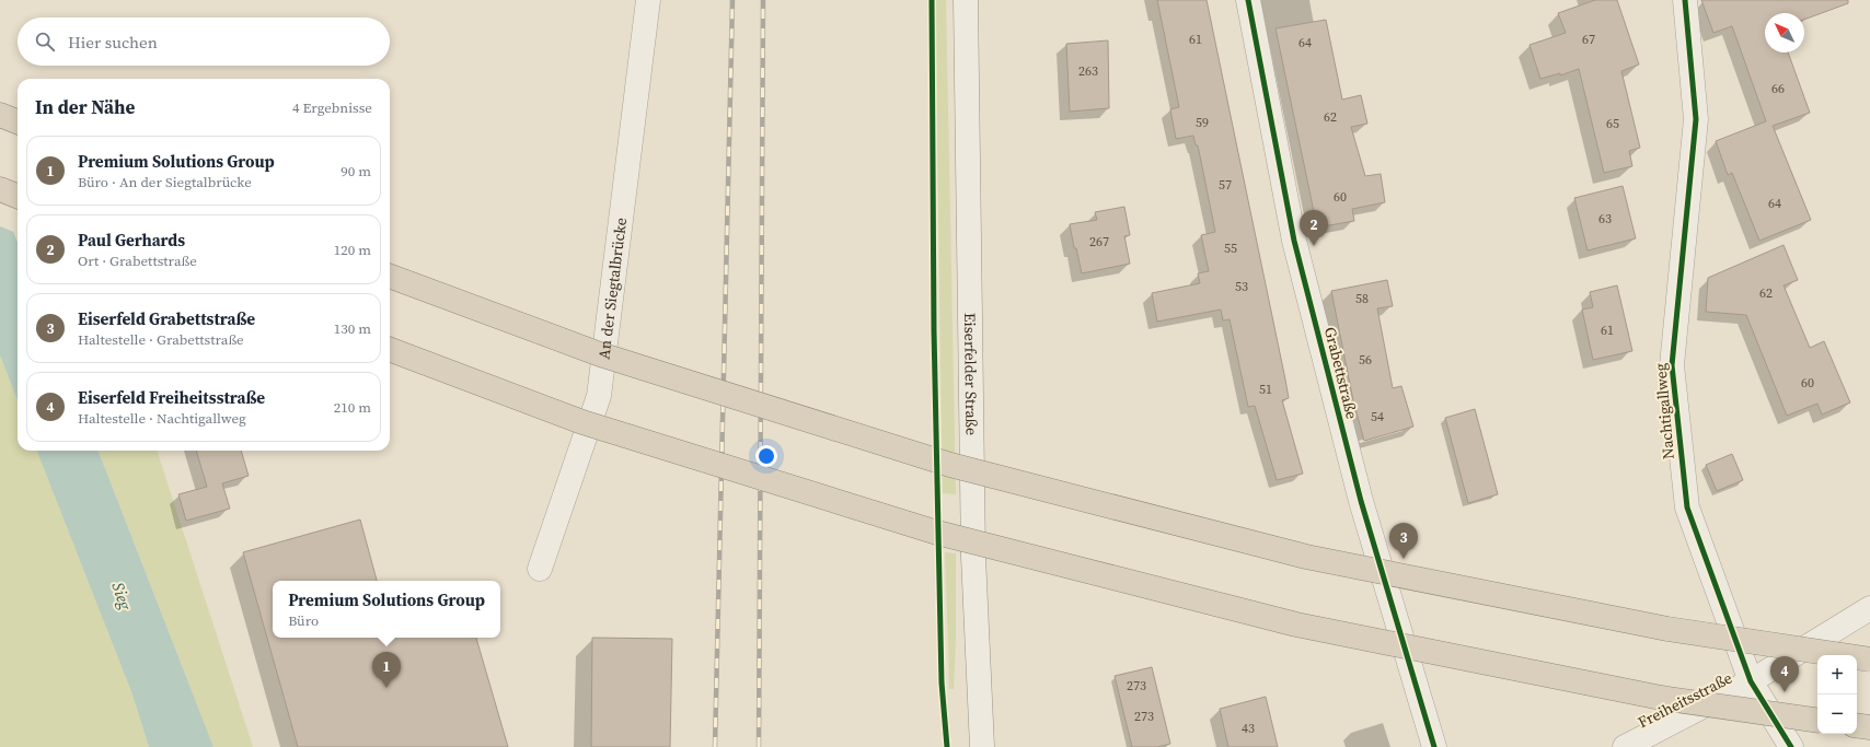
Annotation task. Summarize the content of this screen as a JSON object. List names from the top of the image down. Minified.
{"streets":{"street":["An der Siegtalbrücke","Grabettstraße","Eiserfelder Straße","Nachtigallweg","Freiheitsstraße"]},"crossings":[["Nachtigallweg","Freiheitsstraße"]],"water":["Sieg"],"house_numbers":["61","67","64","263","66","62","59","65","57","60","64","63","267","55","53","62","58","61","56","60","51","54","273","273","43"],"north":"top left","page":{"search":"Hier suchen","heading":["In der Nähe","4 Ergebnisse"],"list":[{"mark":"1","name":"Premium Solutions Group","note":"Büro · An der Siegtalbrücke","value":"90 m"},{"mark":"2","name":"Paul Gerhards","note":"Ort · Grabettstraße","value":"120 m"},{"mark":"3","name":"Eiserfeld Grabettstraße","note":"Haltestelle · Grabettstraße","value":"130 m"},{"mark":"4","name":"Eiserfeld Freiheitsstraße","note":"Haltestelle · Nachtigallweg","value":"210 m"}],"pins":["2","3","1","4"],"popup":["Premium Solutions Group","Büro"],"map_buttons":["+","−"]}}
